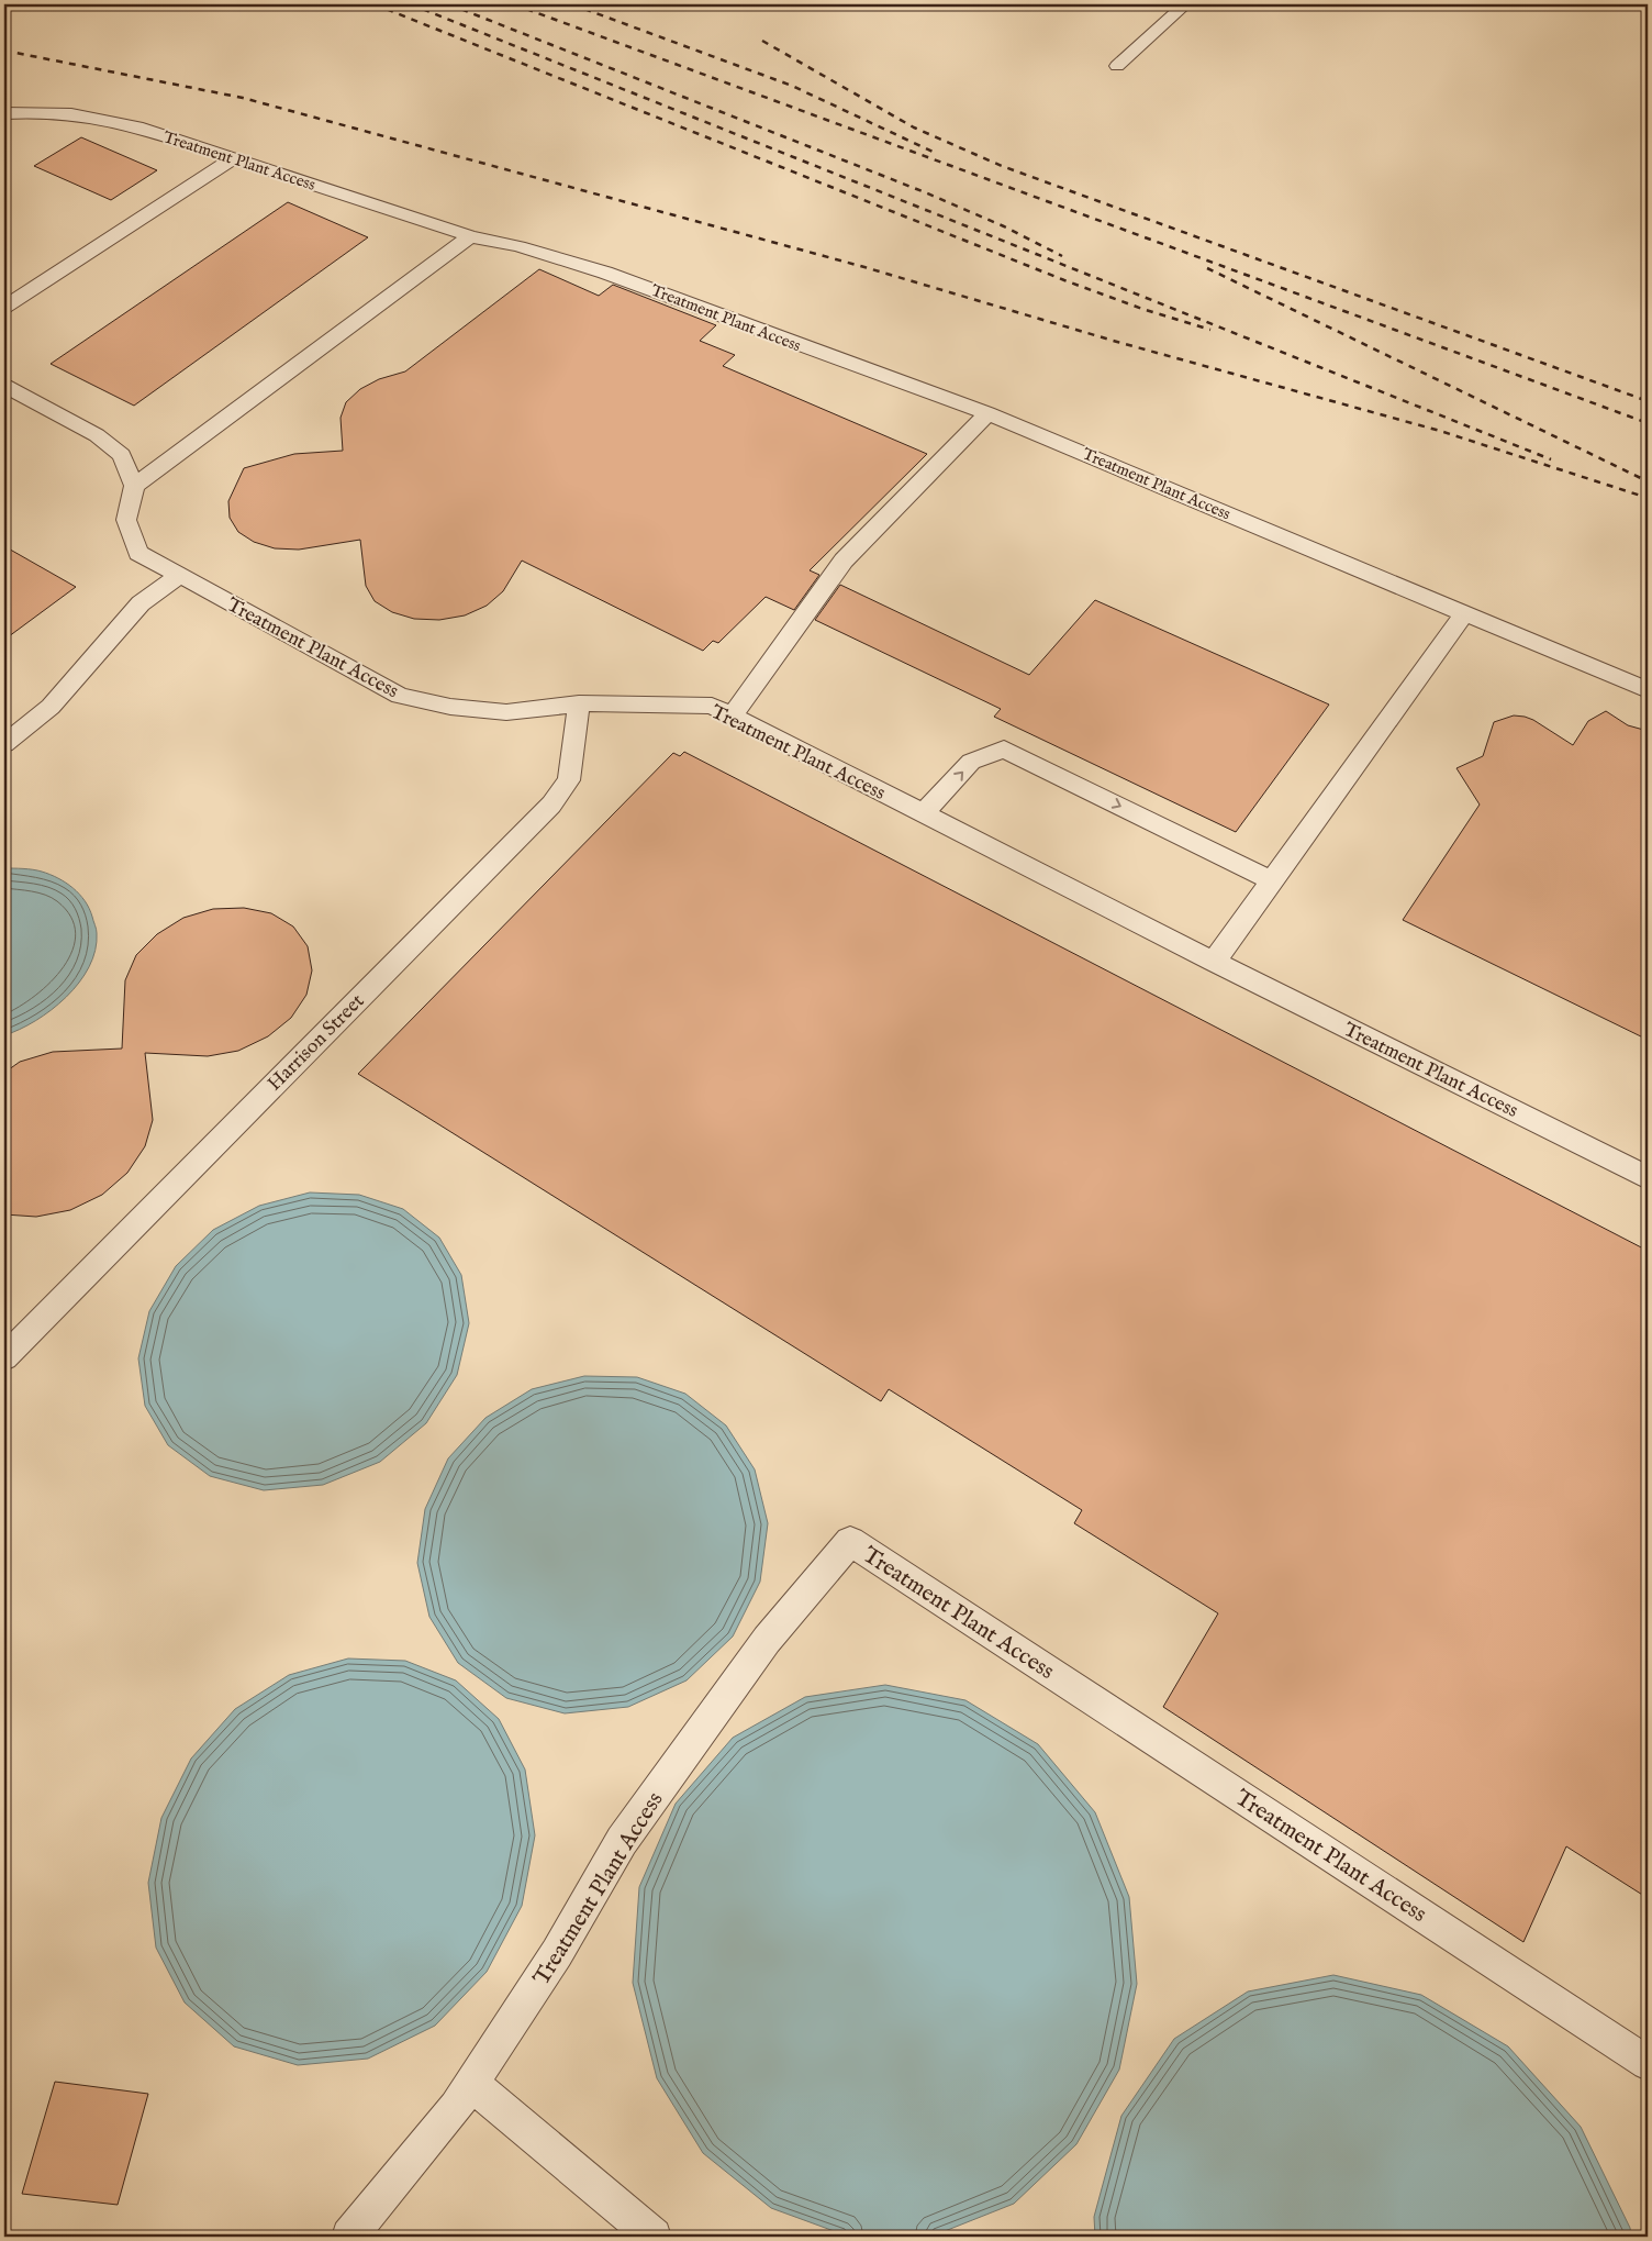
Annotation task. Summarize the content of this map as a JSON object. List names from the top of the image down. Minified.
{"streets":{"lane":["Treatment Plant Access","Harrison Street"]},"crossings":[["Treatment Plant Access","Harrison Street"]]}
